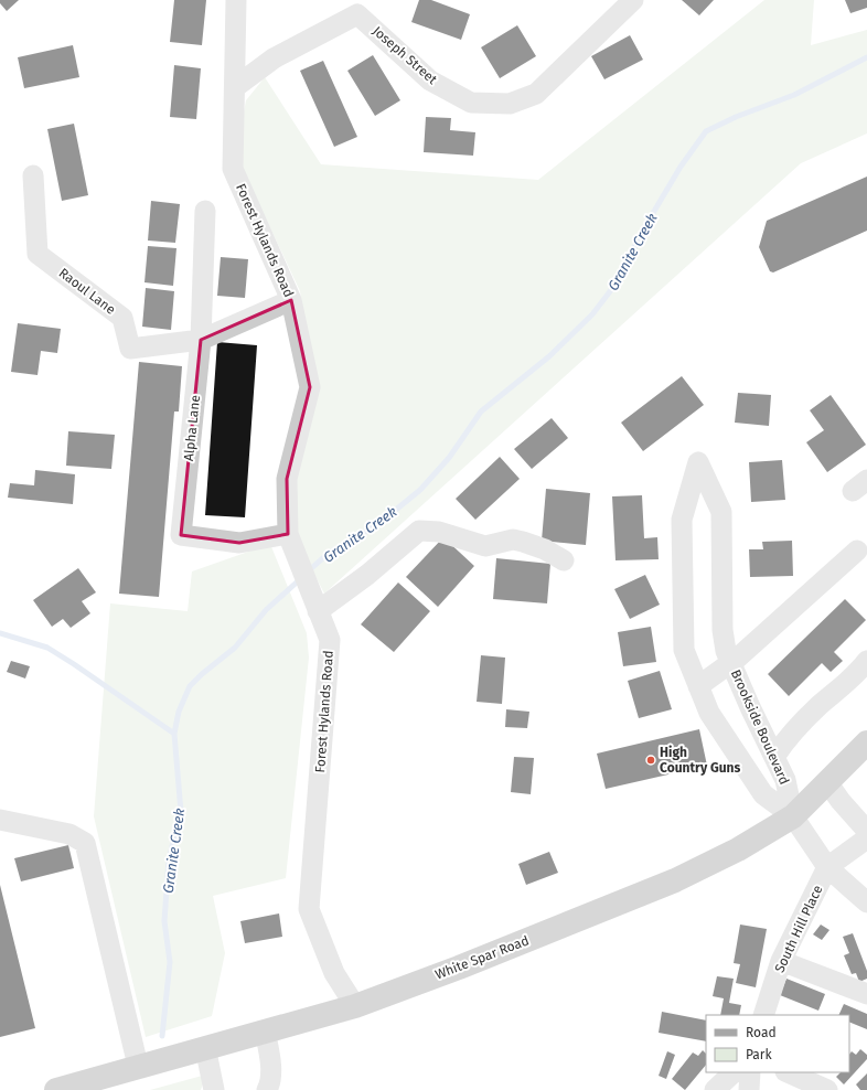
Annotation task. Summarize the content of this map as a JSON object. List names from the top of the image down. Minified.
{"streets":{"main road":["White Spar Road"],"street":["Joseph Street","Forest Hylands Road","Raoul Lane","Alpha Lane","Brookside Boulevard","South Hill Place"]},"crossings":[["Joseph Street","Forest Hylands Road"],["Forest Hylands Road","Raoul Lane"],["Forest Hylands Road","Alpha Lane"],["Forest Hylands Road","White Spar Road"],["Raoul Lane","Alpha Lane"],["Brookside Boulevard","White Spar Road"]],"water":["Granite Creek"],"places":["High Country Guns"],"legend":["Road","Park"]}
